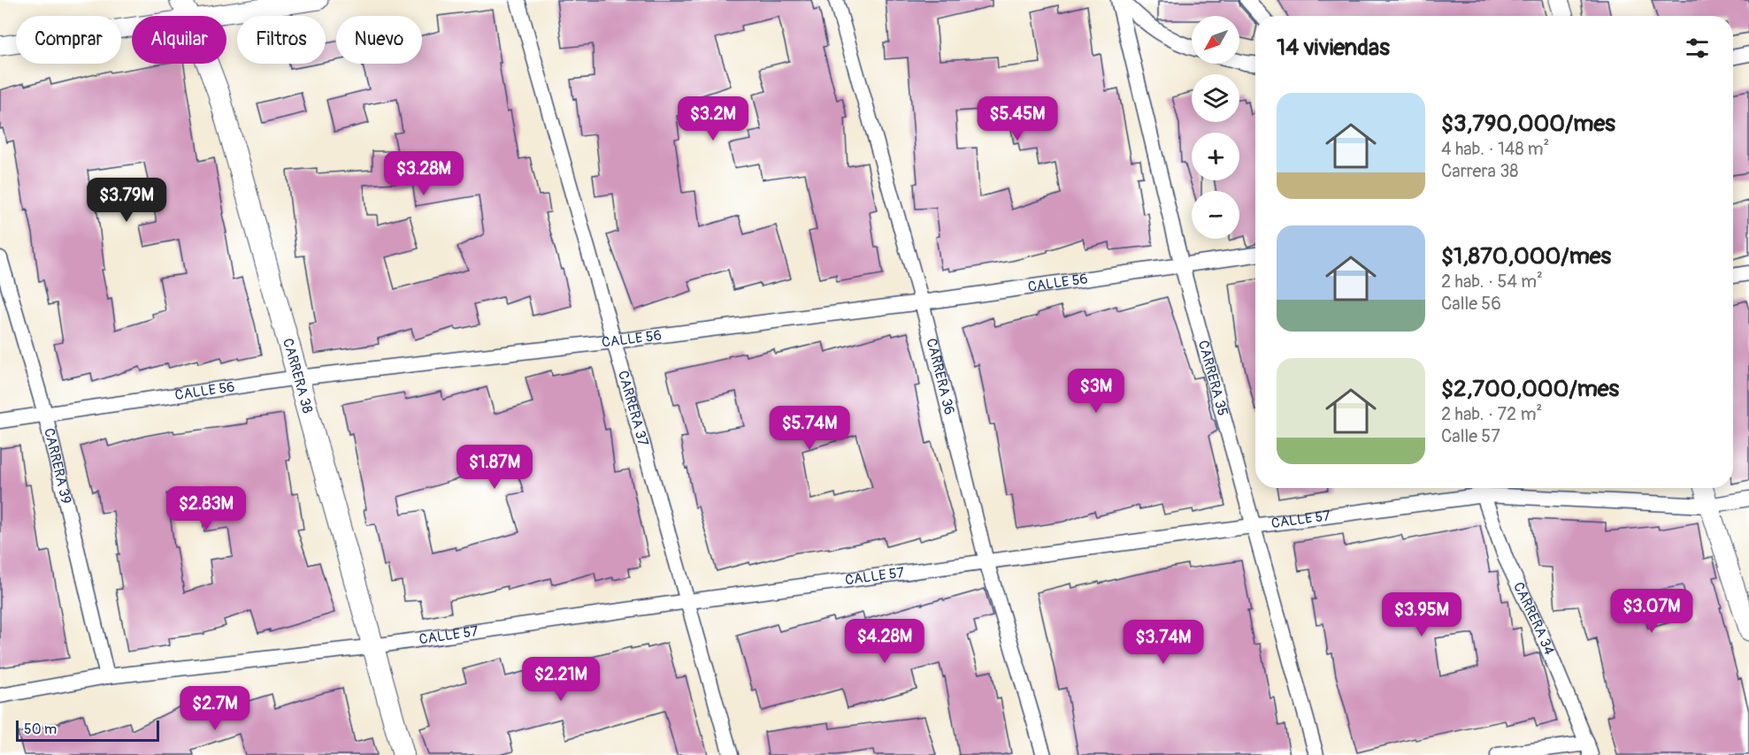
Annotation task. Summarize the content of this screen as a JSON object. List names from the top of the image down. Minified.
{"streets":{"main road":["CARRERA 38"],"street":["CALLE 56","CARRERA 36","CARRERA 35","CARRERA 37","CARRERA 39","CALLE 57","CARRERA 34"]},"crossings":[["CALLE 56","CARRERA 38"],["CALLE 56","CARRERA 36"],["CALLE 56","CARRERA 35"],["CALLE 56","CARRERA 37"],["CALLE 56","CARRERA 39"],["CARRERA 38","CALLE 57"],["CARRERA 36","CALLE 57"],["CARRERA 35","CALLE 57"],["CARRERA 37","CALLE 57"],["CARRERA 39","CALLE 57"],["CALLE 57","CARRERA 34"]],"scale_bar":"50 m","north":"bottom left","page":{"map_buttons":["+","−"],"chip":["Comprar","Alquilar","Filtros","Nuevo"],"heading":"14 viviendas","list":[{"name":"$3,790,000/mes","note":"4 hab. · 148 m² · Carrera 38"},{"name":"$1,870,000/mes","note":"2 hab. · 54 m² · Calle 56"},{"name":"$2,700,000/mes","note":"2 hab. · 72 m² · Calle 57"}],"price":["$3.2M","$5.45M","$3.28M","$3.79M","$3M","$5.74M","$1.87M","$2.83M","$3.07M","$3.95M","$4.28M","$3.74M","$2.21M","$2.7M"],"scale":"50 m"}}
